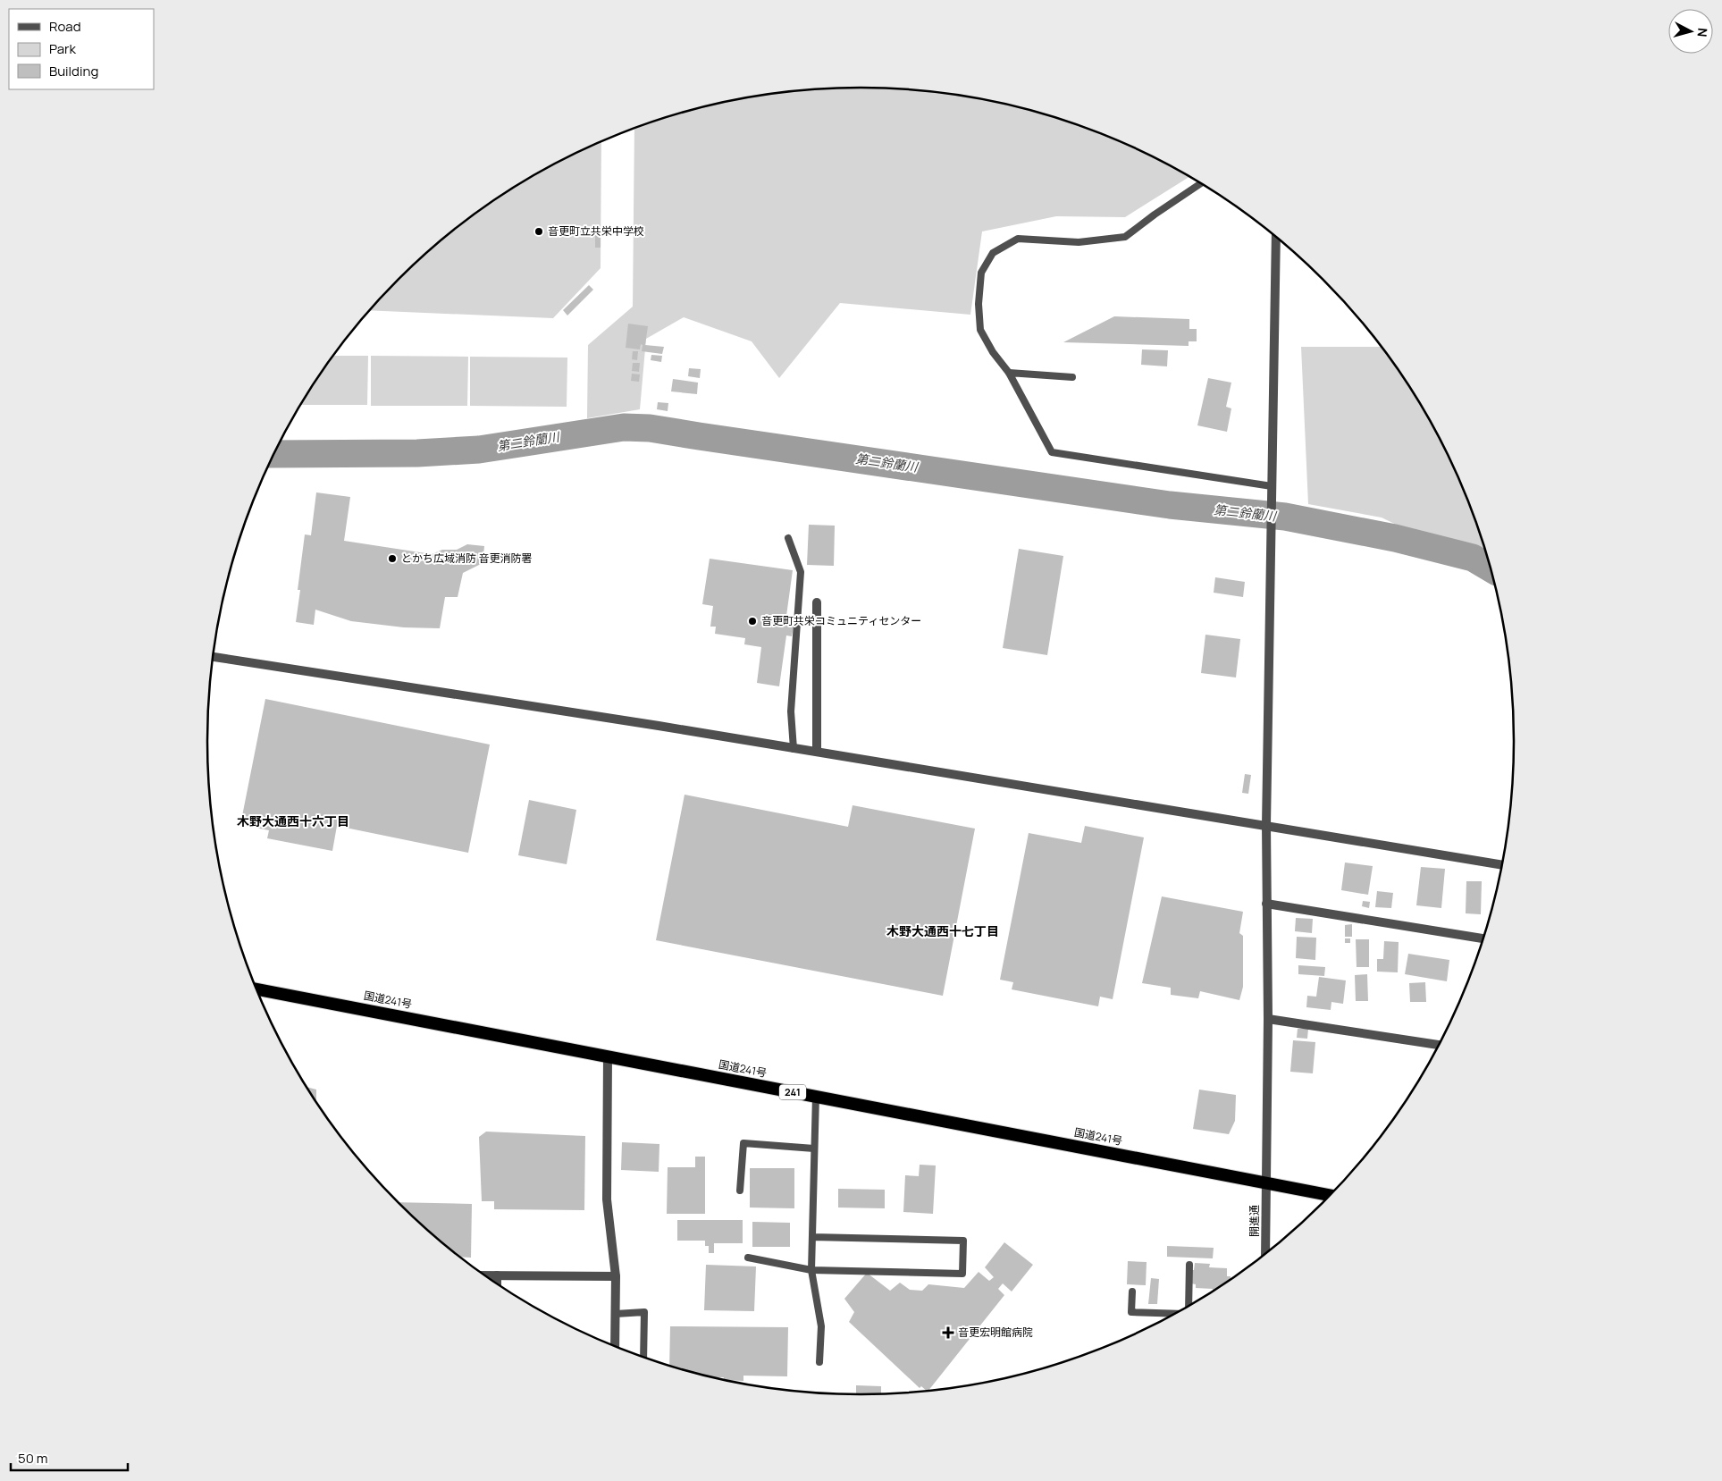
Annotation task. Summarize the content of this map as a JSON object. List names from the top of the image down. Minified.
{"streets":{"highway":["国道241号","241"],"street":["開進通"]},"crossings":[["国道241号","開進通"]],"districts":["木野大通西十六丁目","木野大通西十七丁目"],"water":["第二鈴蘭川"],"places":{"other":["音更町立共栄中学校","とかち広域消防 音更消防署","音更町共栄コミュニティセンター"],"health":["音更宏明館病院"]},"legend":["Road","Park","Building"],"scale_bar":"50 m","north":"right"}
